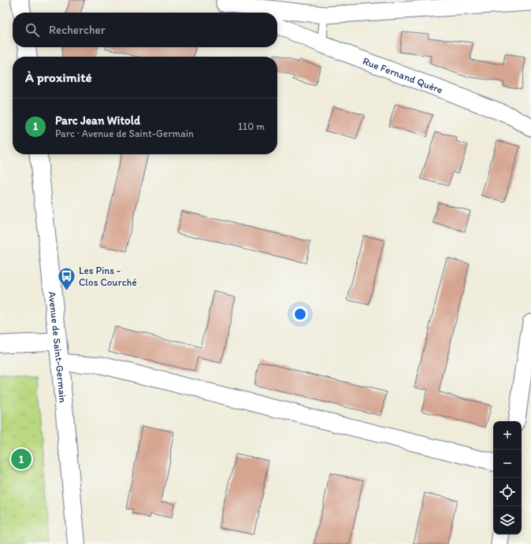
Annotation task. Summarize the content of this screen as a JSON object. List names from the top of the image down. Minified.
{"streets":{"main road":["Avenue de Saint-Germain"],"street":["Rue Fernand Quère"]},"places":{"bus stop":["Les Pins - Clos Courché"]},"page":{"search":"Rechercher","heading":"À proximité","list":[{"mark":"1","name":"Parc Jean Witold","note":"Parc · Avenue de Saint-Germain","value":"110 m"}],"map_buttons":["+","−"],"pins":"1"}}
